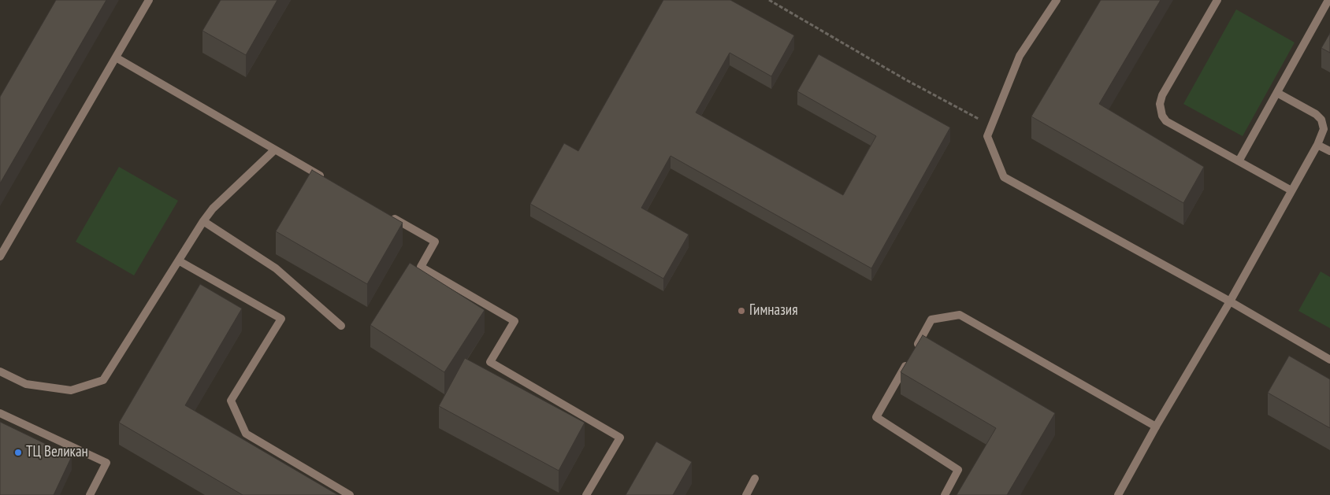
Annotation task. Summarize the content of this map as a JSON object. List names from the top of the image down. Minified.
{"places":["Гимназия","ТЦ Великан"]}
